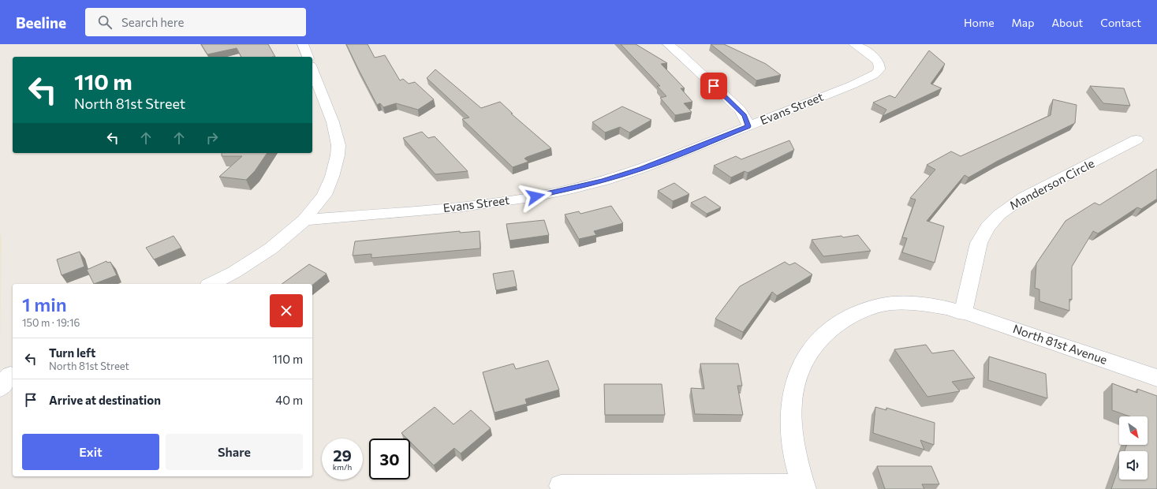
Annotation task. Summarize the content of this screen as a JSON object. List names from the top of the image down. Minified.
{"streets":{"street":["Evans Street","Manderson Circle","North 81st Avenue"]},"crossings":[["Manderson Circle","North 81st Avenue"]],"north":"bottom right","page":{"header":"Beeline","search":"Search here","nav":["Home","Map","About","Contact"],"turn":["110 m","North 81st Street"],"heading":["1 min","150 m · 19:16"],"list":[{"name":"Turn left","note":"North 81st Street","value":"110 m"},{"name":"Arrive at destination","value":"40 m"}],"buttons":["Exit","Share"],"speed":"29 km/h","limit":"30"}}
